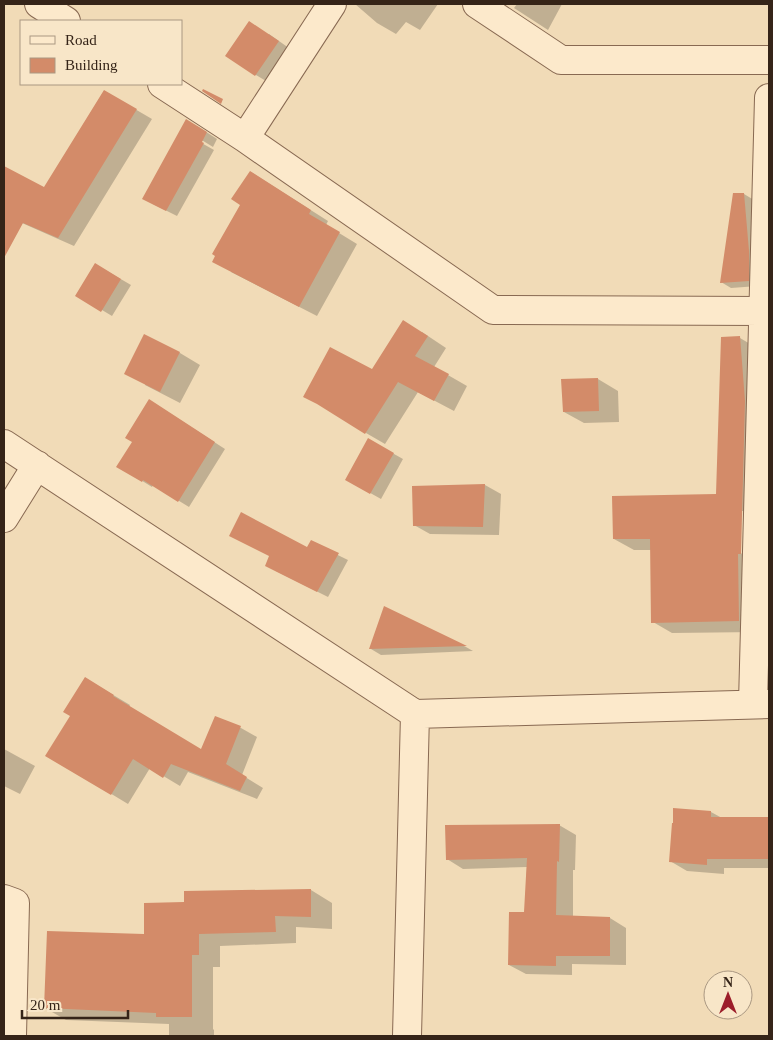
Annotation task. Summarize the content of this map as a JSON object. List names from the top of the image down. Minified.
{"legend":["Road","Building"],"scale_bar":"20 m","north":"top"}
